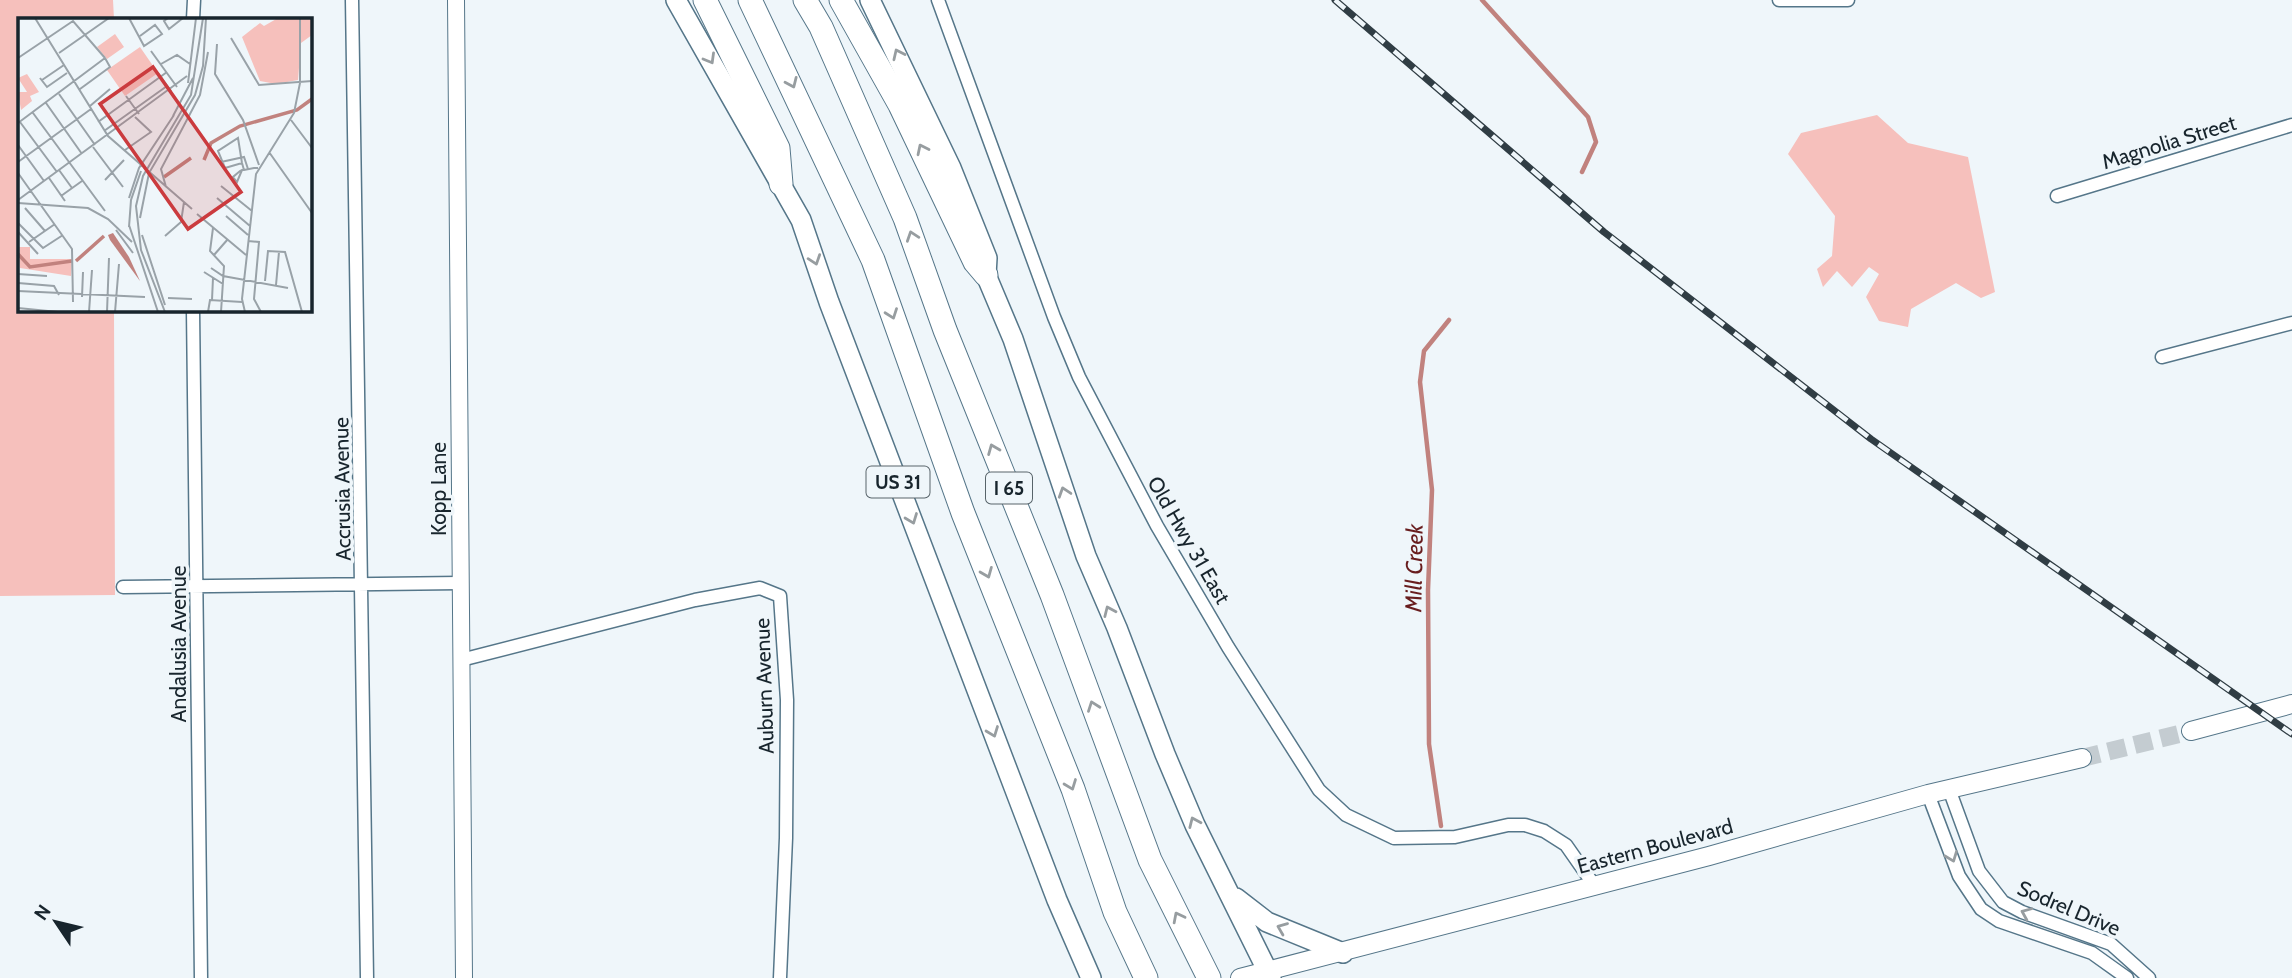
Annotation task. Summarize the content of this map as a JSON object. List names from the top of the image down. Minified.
{"streets":{"highway":["I 65"],"main road":["US 31","Eastern Boulevard"],"street":["Magnolia Street","Accrusia Avenue","Kopp Lane","Old Hwy 31 East","Andalusia Avenue","Auburn Avenue","Sodrel Drive"]},"crossings":[["Kopp Lane","Auburn Avenue"],["Old Hwy 31 East","Eastern Boulevard"],["Eastern Boulevard","Sodrel Drive"]],"water":["Mill Creek"],"north":"top left"}
